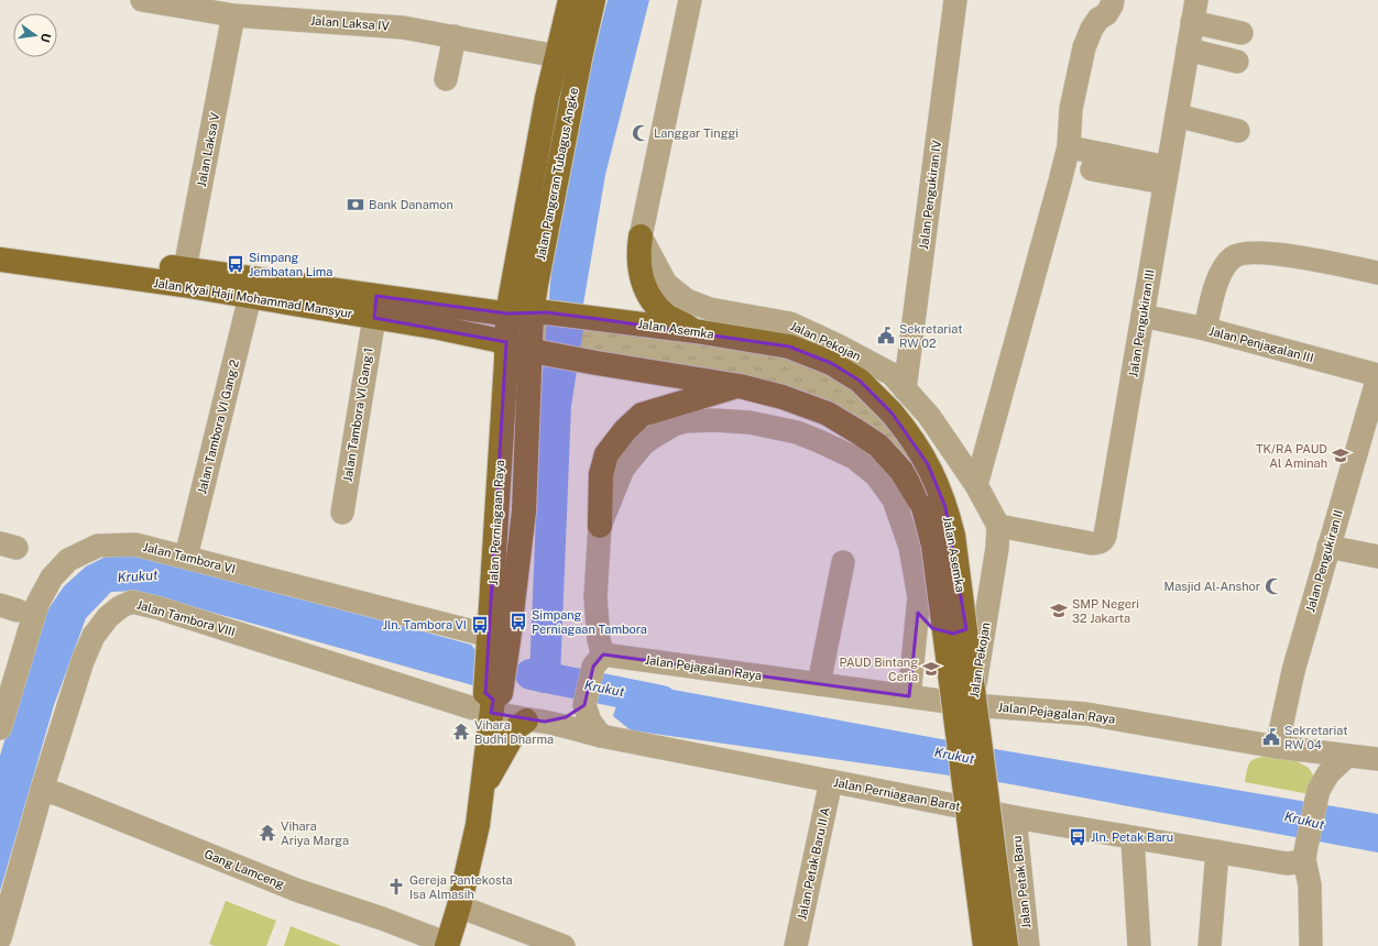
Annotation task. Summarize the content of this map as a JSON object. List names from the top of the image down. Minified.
{"streets":{"main road":["Jalan Pangeran Tubagus Angke","Jalan Kyai Haji Mohammad Mansyur","Jalan Asemka","Jalan Perniagaan Raya"],"street":["Jalan Laksa IV","Jalan Laksa V","Jalan Pengukiran IV","Jalan Pengukiran III","Jalan Pekojan","Jalan Penjagalan III","Jalan Tambora VI Gang 1","Jalan Tambora VI Gang 2","Jalan Tambora VI","Jalan Pengukiran II","Jalan Tambora VIII","Jalan Pejagalan Raya","Jalan Perniagaan Barat","Jalan Petak Baru II A","Gang Lamceng","Jalan Petak Baru"]},"crossings":[["Jalan Laksa IV","Jalan Laksa V"],["Jalan Laksa IV","Jalan Pangeran Tubagus Angke"],["Jalan Laksa V","Jalan Kyai Haji Mohammad Mansyur"],["Jalan Pangeran Tubagus Angke","Jalan Kyai Haji Mohammad Mansyur"],["Jalan Pangeran Tubagus Angke","Jalan Asemka"],["Jalan Pangeran Tubagus Angke","Jalan Perniagaan Raya"],["Jalan Pengukiran IV","Jalan Pekojan"],["Jalan Kyai Haji Mohammad Mansyur","Jalan Asemka"],["Jalan Kyai Haji Mohammad Mansyur","Jalan Tambora VI Gang 1"],["Jalan Kyai Haji Mohammad Mansyur","Jalan Tambora VI Gang 2"],["Jalan Kyai Haji Mohammad Mansyur","Jalan Perniagaan Raya"],["Jalan Pengukiran III","Jalan Pekojan"],["Jalan Pengukiran III","Jalan Penjagalan III"],["Jalan Asemka","Jalan Perniagaan Raya"],["Jalan Pekojan","Jalan Pejagalan Raya"],["Jalan Penjagalan III","Jalan Pengukiran II"],["Jalan Tambora VI Gang 2","Jalan Tambora VI"],["Jalan Perniagaan Raya","Jalan Tambora VI"],["Jalan Perniagaan Raya","Jalan Tambora VIII"],["Jalan Perniagaan Raya","Jalan Perniagaan Barat"],["Jalan Perniagaan Raya","Gang Lamceng"],["Jalan Pengukiran II","Jalan Pejagalan Raya"],["Jalan Tambora VIII","Jalan Perniagaan Barat"],["Jalan Tambora VIII","Gang Lamceng"],["Jalan Perniagaan Barat","Jalan Petak Baru II A"],["Jalan Perniagaan Barat","Jalan Petak Baru"]],"water":["Krukut"],"places":{"mosque":["Langgar Tinggi","Masjid Al-Anshor"],"bank":["Bank Danamon"],"bus stop":["Simpang Jembatan Lima","Simpang Perniagaan Tambora","Jln. Tambora VI","Jln. Petak Baru"],"public building":["Sekretariat RW 02","Sekretariat RW 04"],"school or university":["TK/RA PAUD Al Aminah","SMP Negeri 32 Jakarta","PAUD Bintang Ceria"],"temple":["Vihara Budhi Dharma","Vihara Ariya Marga"],"church":["Gereja Pantekosta Isa Almasih"]},"north":"right"}
